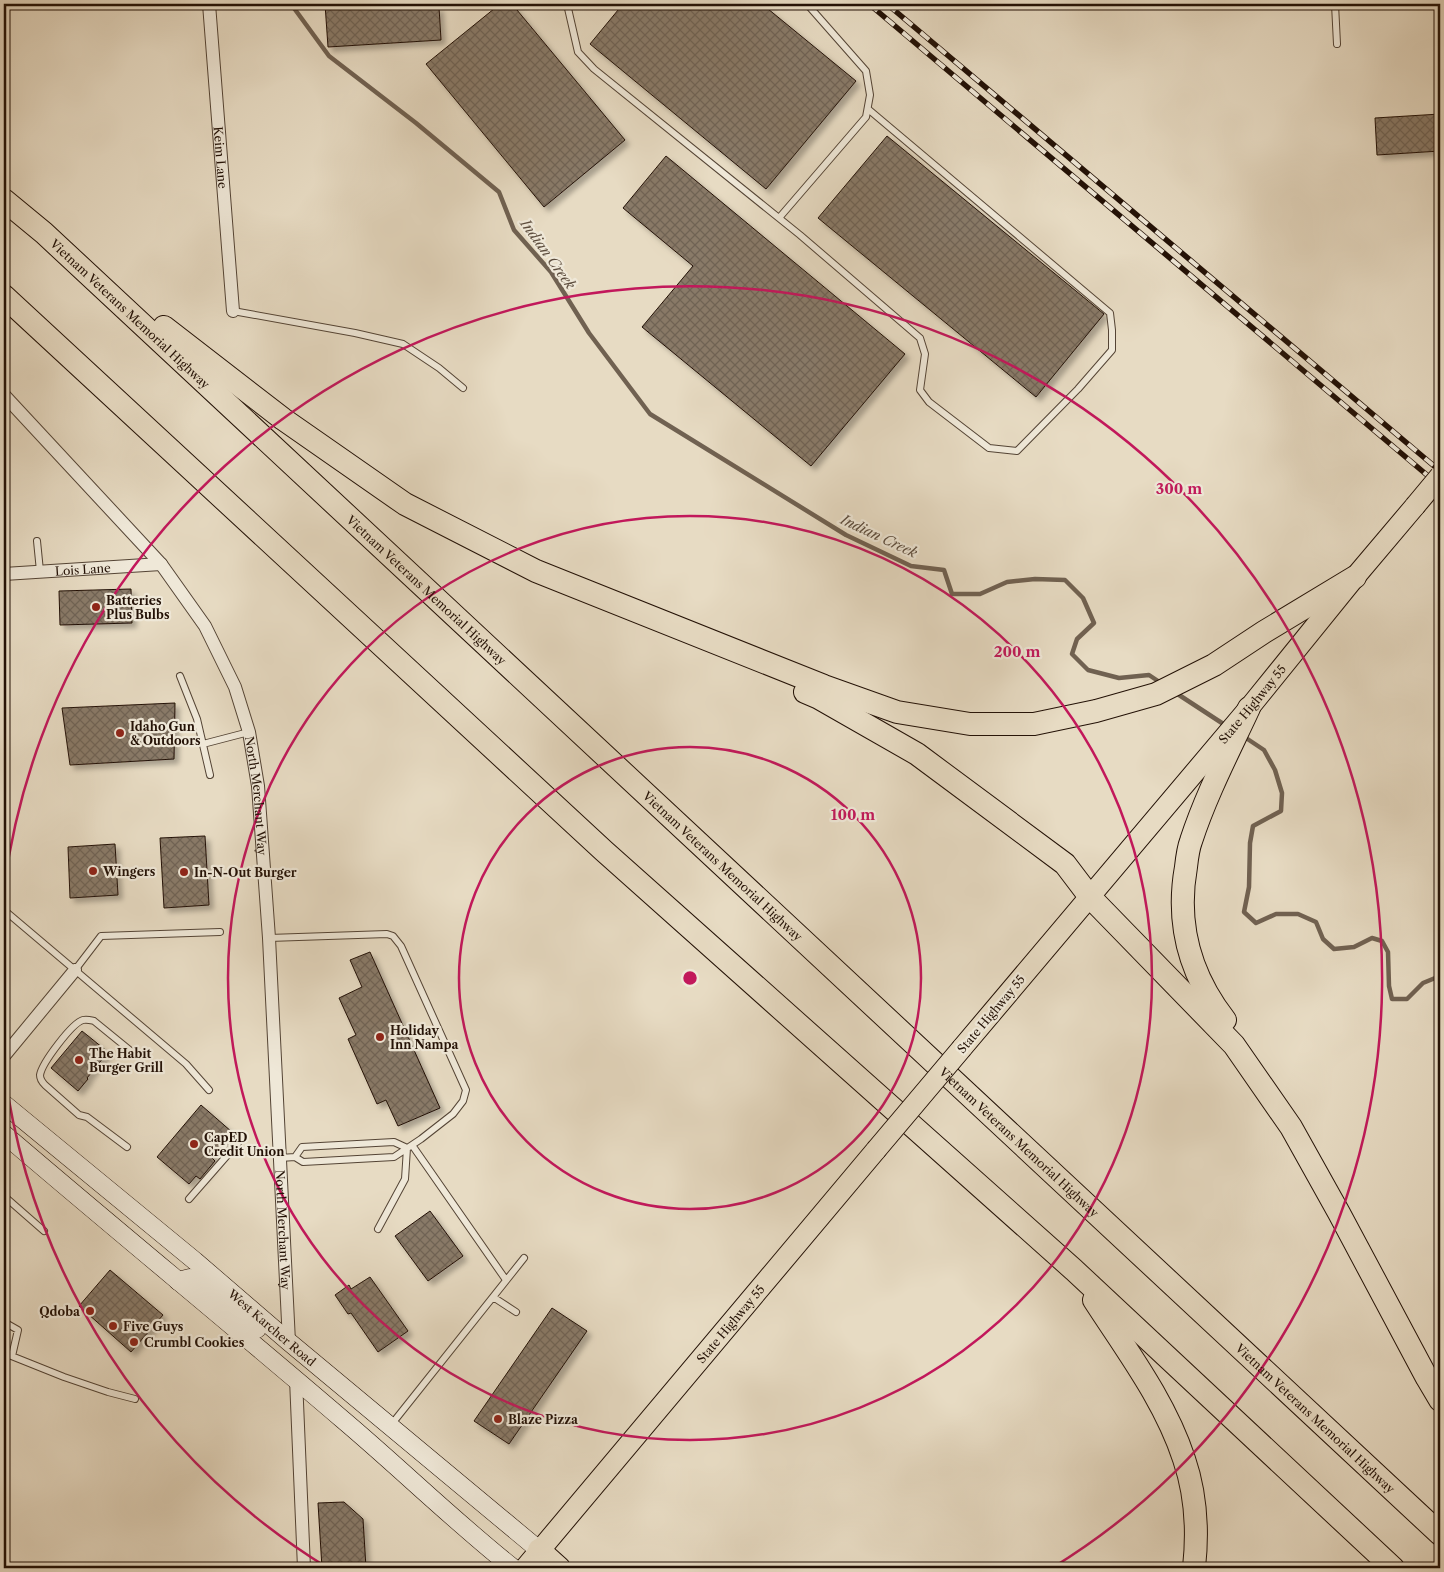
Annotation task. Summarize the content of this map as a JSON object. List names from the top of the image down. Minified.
{"streets":{"highway":["Vietnam Veterans Memorial Highway","State Highway 55"],"main road":["West Karcher Road"],"street":["Keim Lane","Lois Lane","North Merchant Way"]},"crossings":[["Lois Lane","North Merchant Way"],["State Highway 55","West Karcher Road"],["North Merchant Way","West Karcher Road"]],"water":["Indian Creek"],"places":["Batteries Plus Bulbs","Idaho Gun & Outdoors","Wingers","In-N-Out Burger","Holiday Inn Nampa","The Habit Burger Grill","CapED Credit Union","Qdoba","Five Guys","Crumbl Cookies","Blaze Pizza"],"rings":["300 m","200 m","100 m"]}
